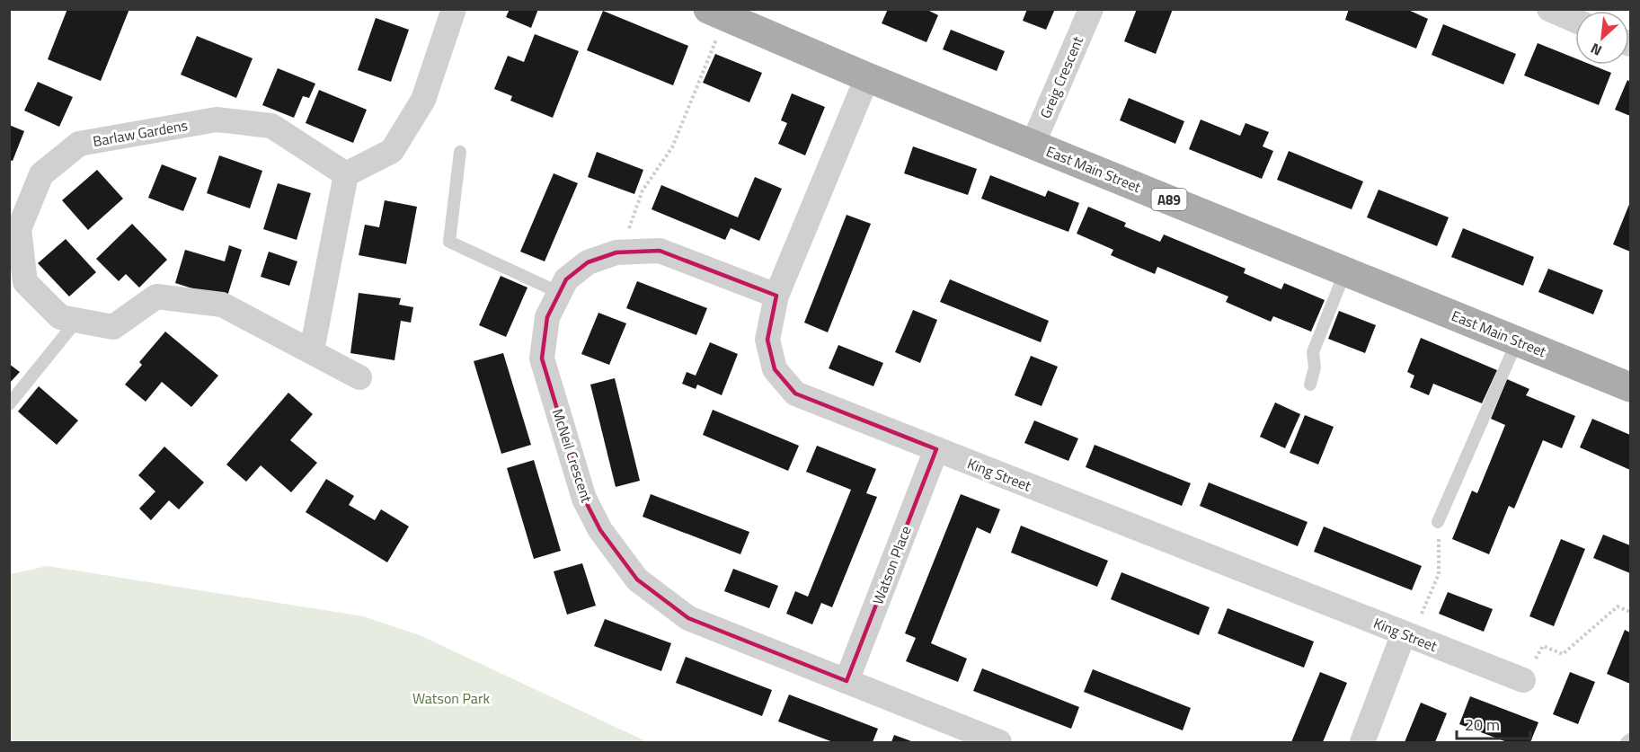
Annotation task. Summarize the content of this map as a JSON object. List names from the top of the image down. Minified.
{"streets":{"main road":["East Main Street","A89"],"street":["Greig Crescent","Barlaw Gardens","McNeil Crescent","King Street","Watson Place"]},"crossings":[["Greig Crescent","East Main Street"],["East Main Street","King Street"],["McNeil Crescent","King Street"],["McNeil Crescent","Watson Place"],["King Street","Watson Place"]],"parks":["Watson Park"],"scale_bar":"20 m","north":"bottom left"}
